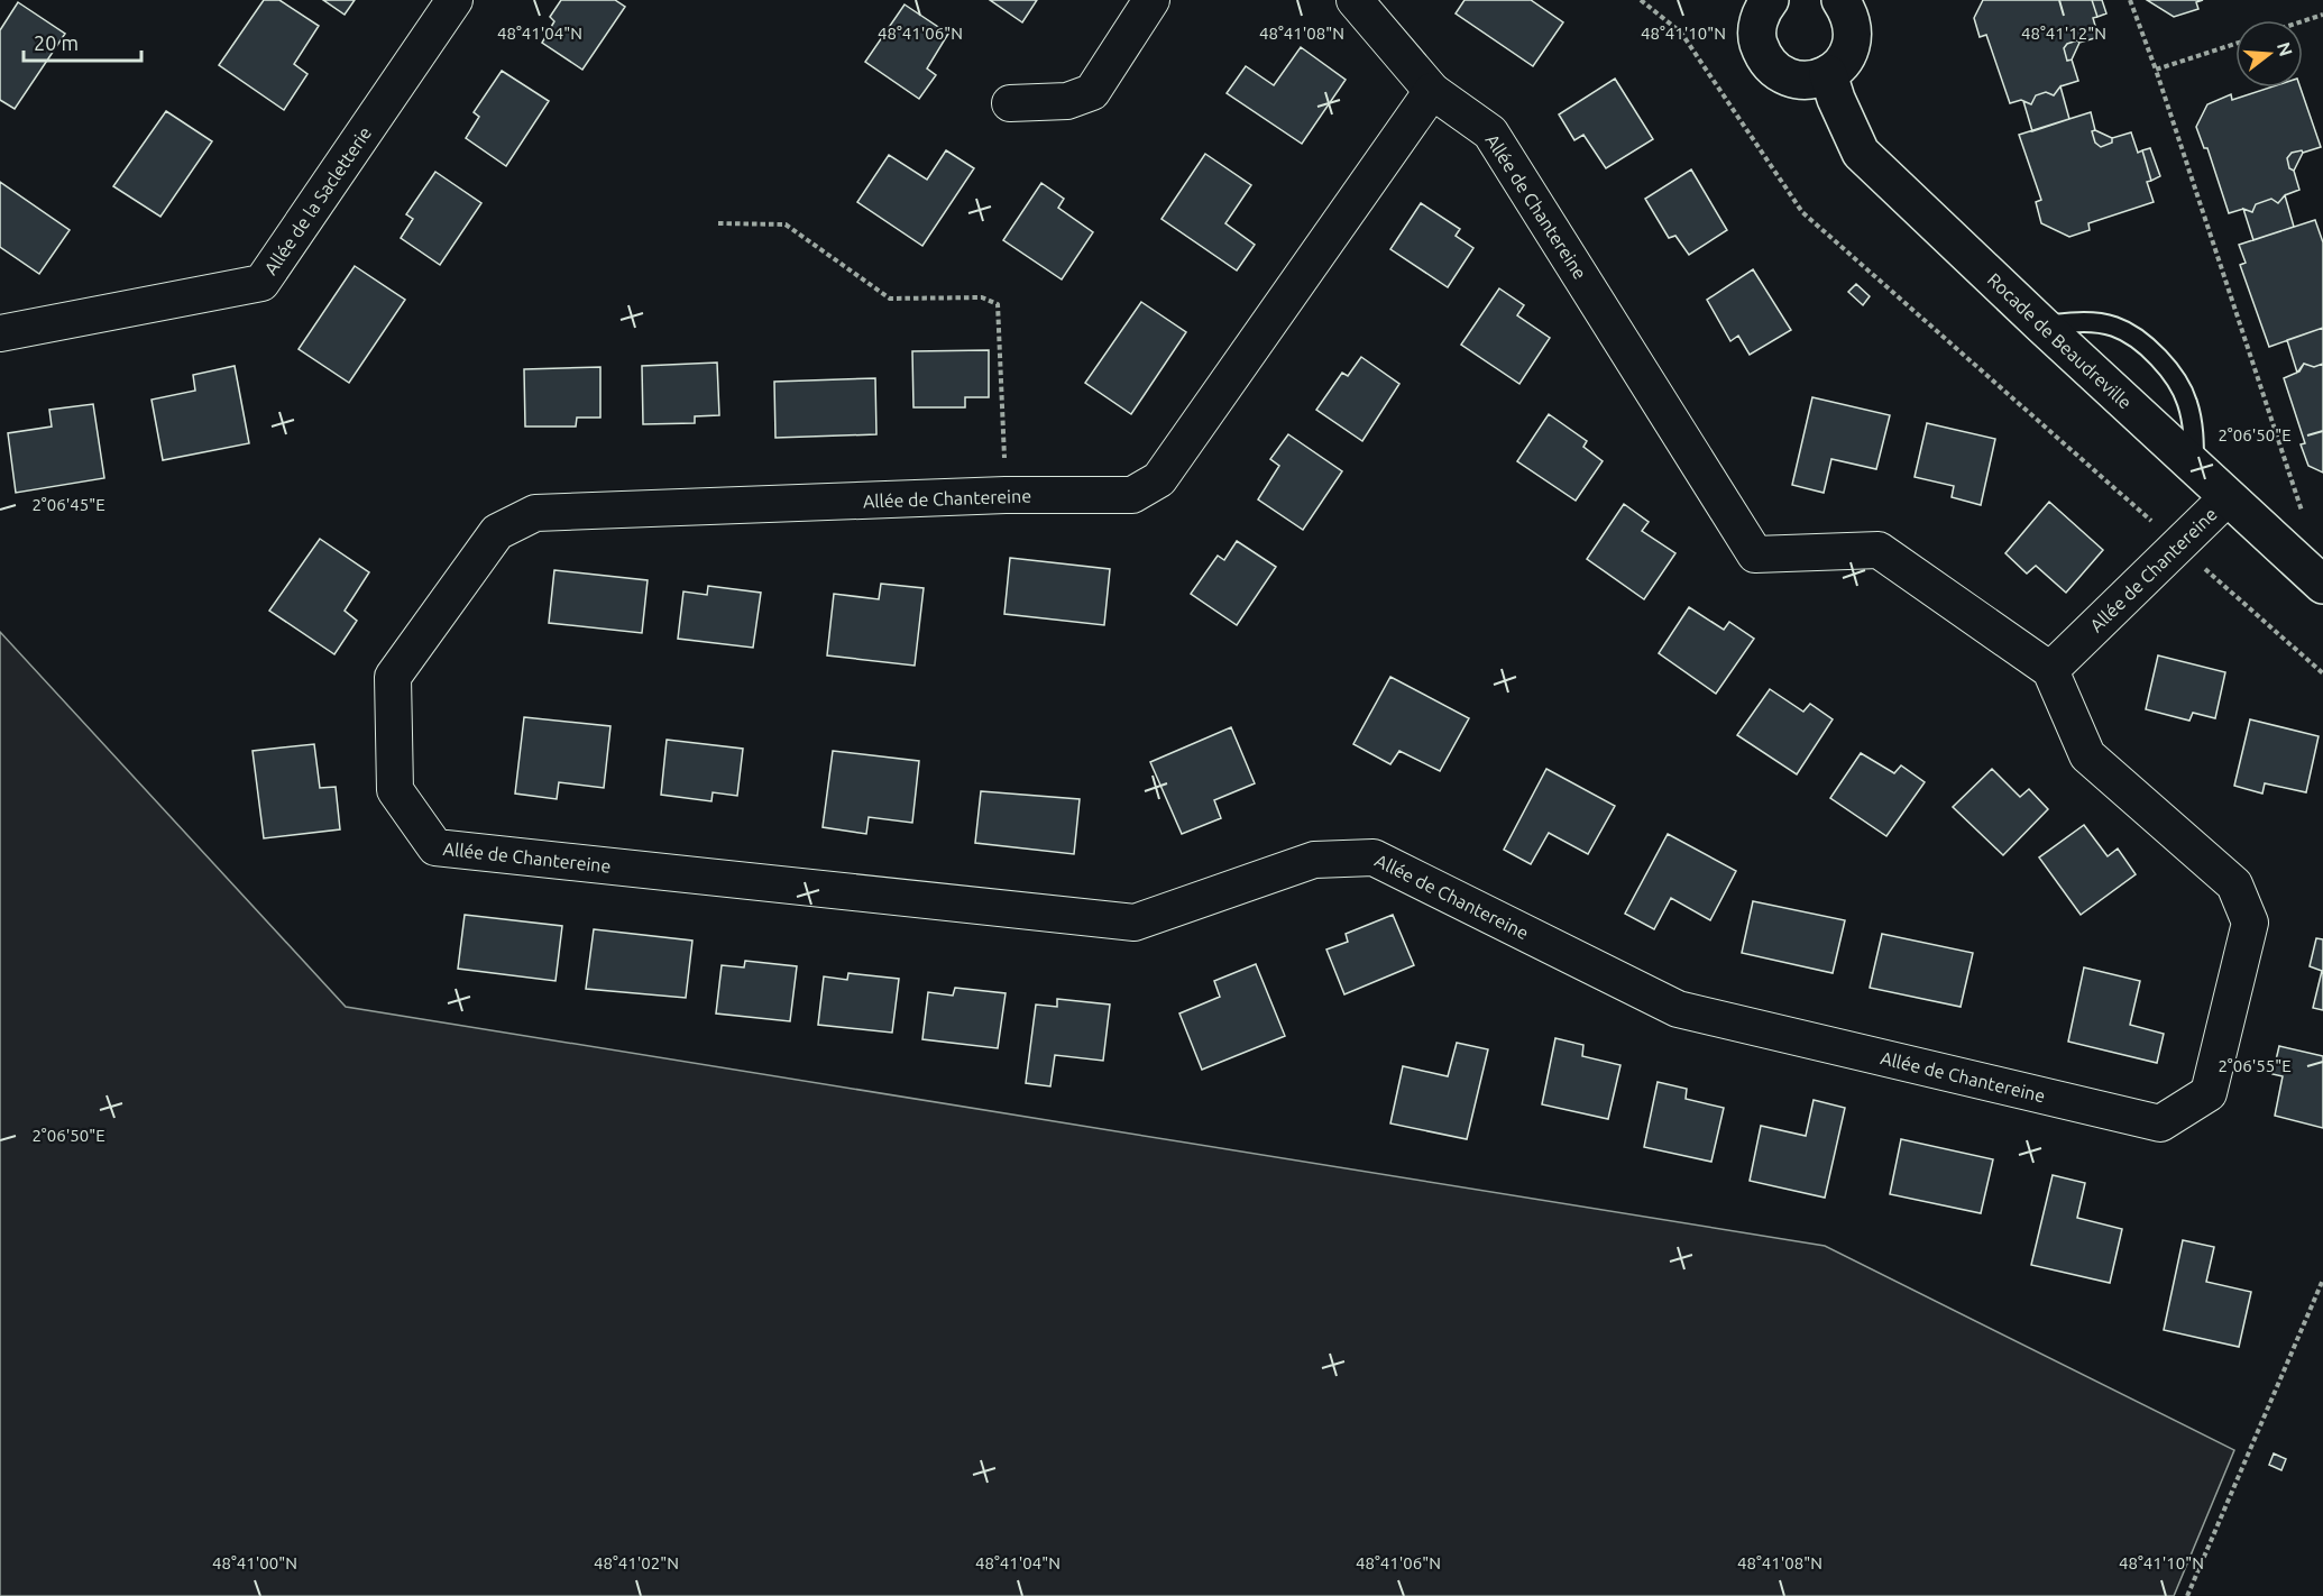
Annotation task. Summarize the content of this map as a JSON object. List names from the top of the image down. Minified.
{"streets":{"street":["Allée de la Sacletterie","Allée de Chantereine","Rocade de Beaudreville"]},"crossings":[["Allée de Chantereine","Rocade de Beaudreville"]],"scale_bar":"20 m","north":"right","coordinates":["48°41'04\"N","48°41'06\"N","48°41'08\"N","48°41'10\"N","48°41'12\"N","2°06'50\"E","2°06'45\"E","2°06'55\"E","48°41'00\"N","48°41'02\"N"]}
